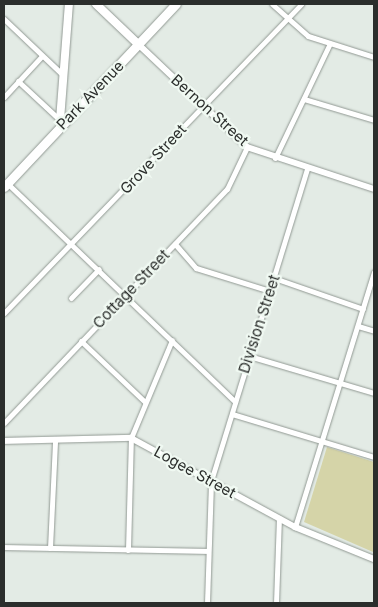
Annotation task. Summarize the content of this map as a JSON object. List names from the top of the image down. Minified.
{"streets":{"main road":["Park Avenue","Bernon Street"],"street":["Grove Street","Cottage Street","Division Street","Logee Street"]},"crossings":[["Park Avenue","Bernon Street"],["Bernon Street","Grove Street"],["Bernon Street","Cottage Street"],["Bernon Street","Division Street"],["Division Street","Logee Street"]]}
